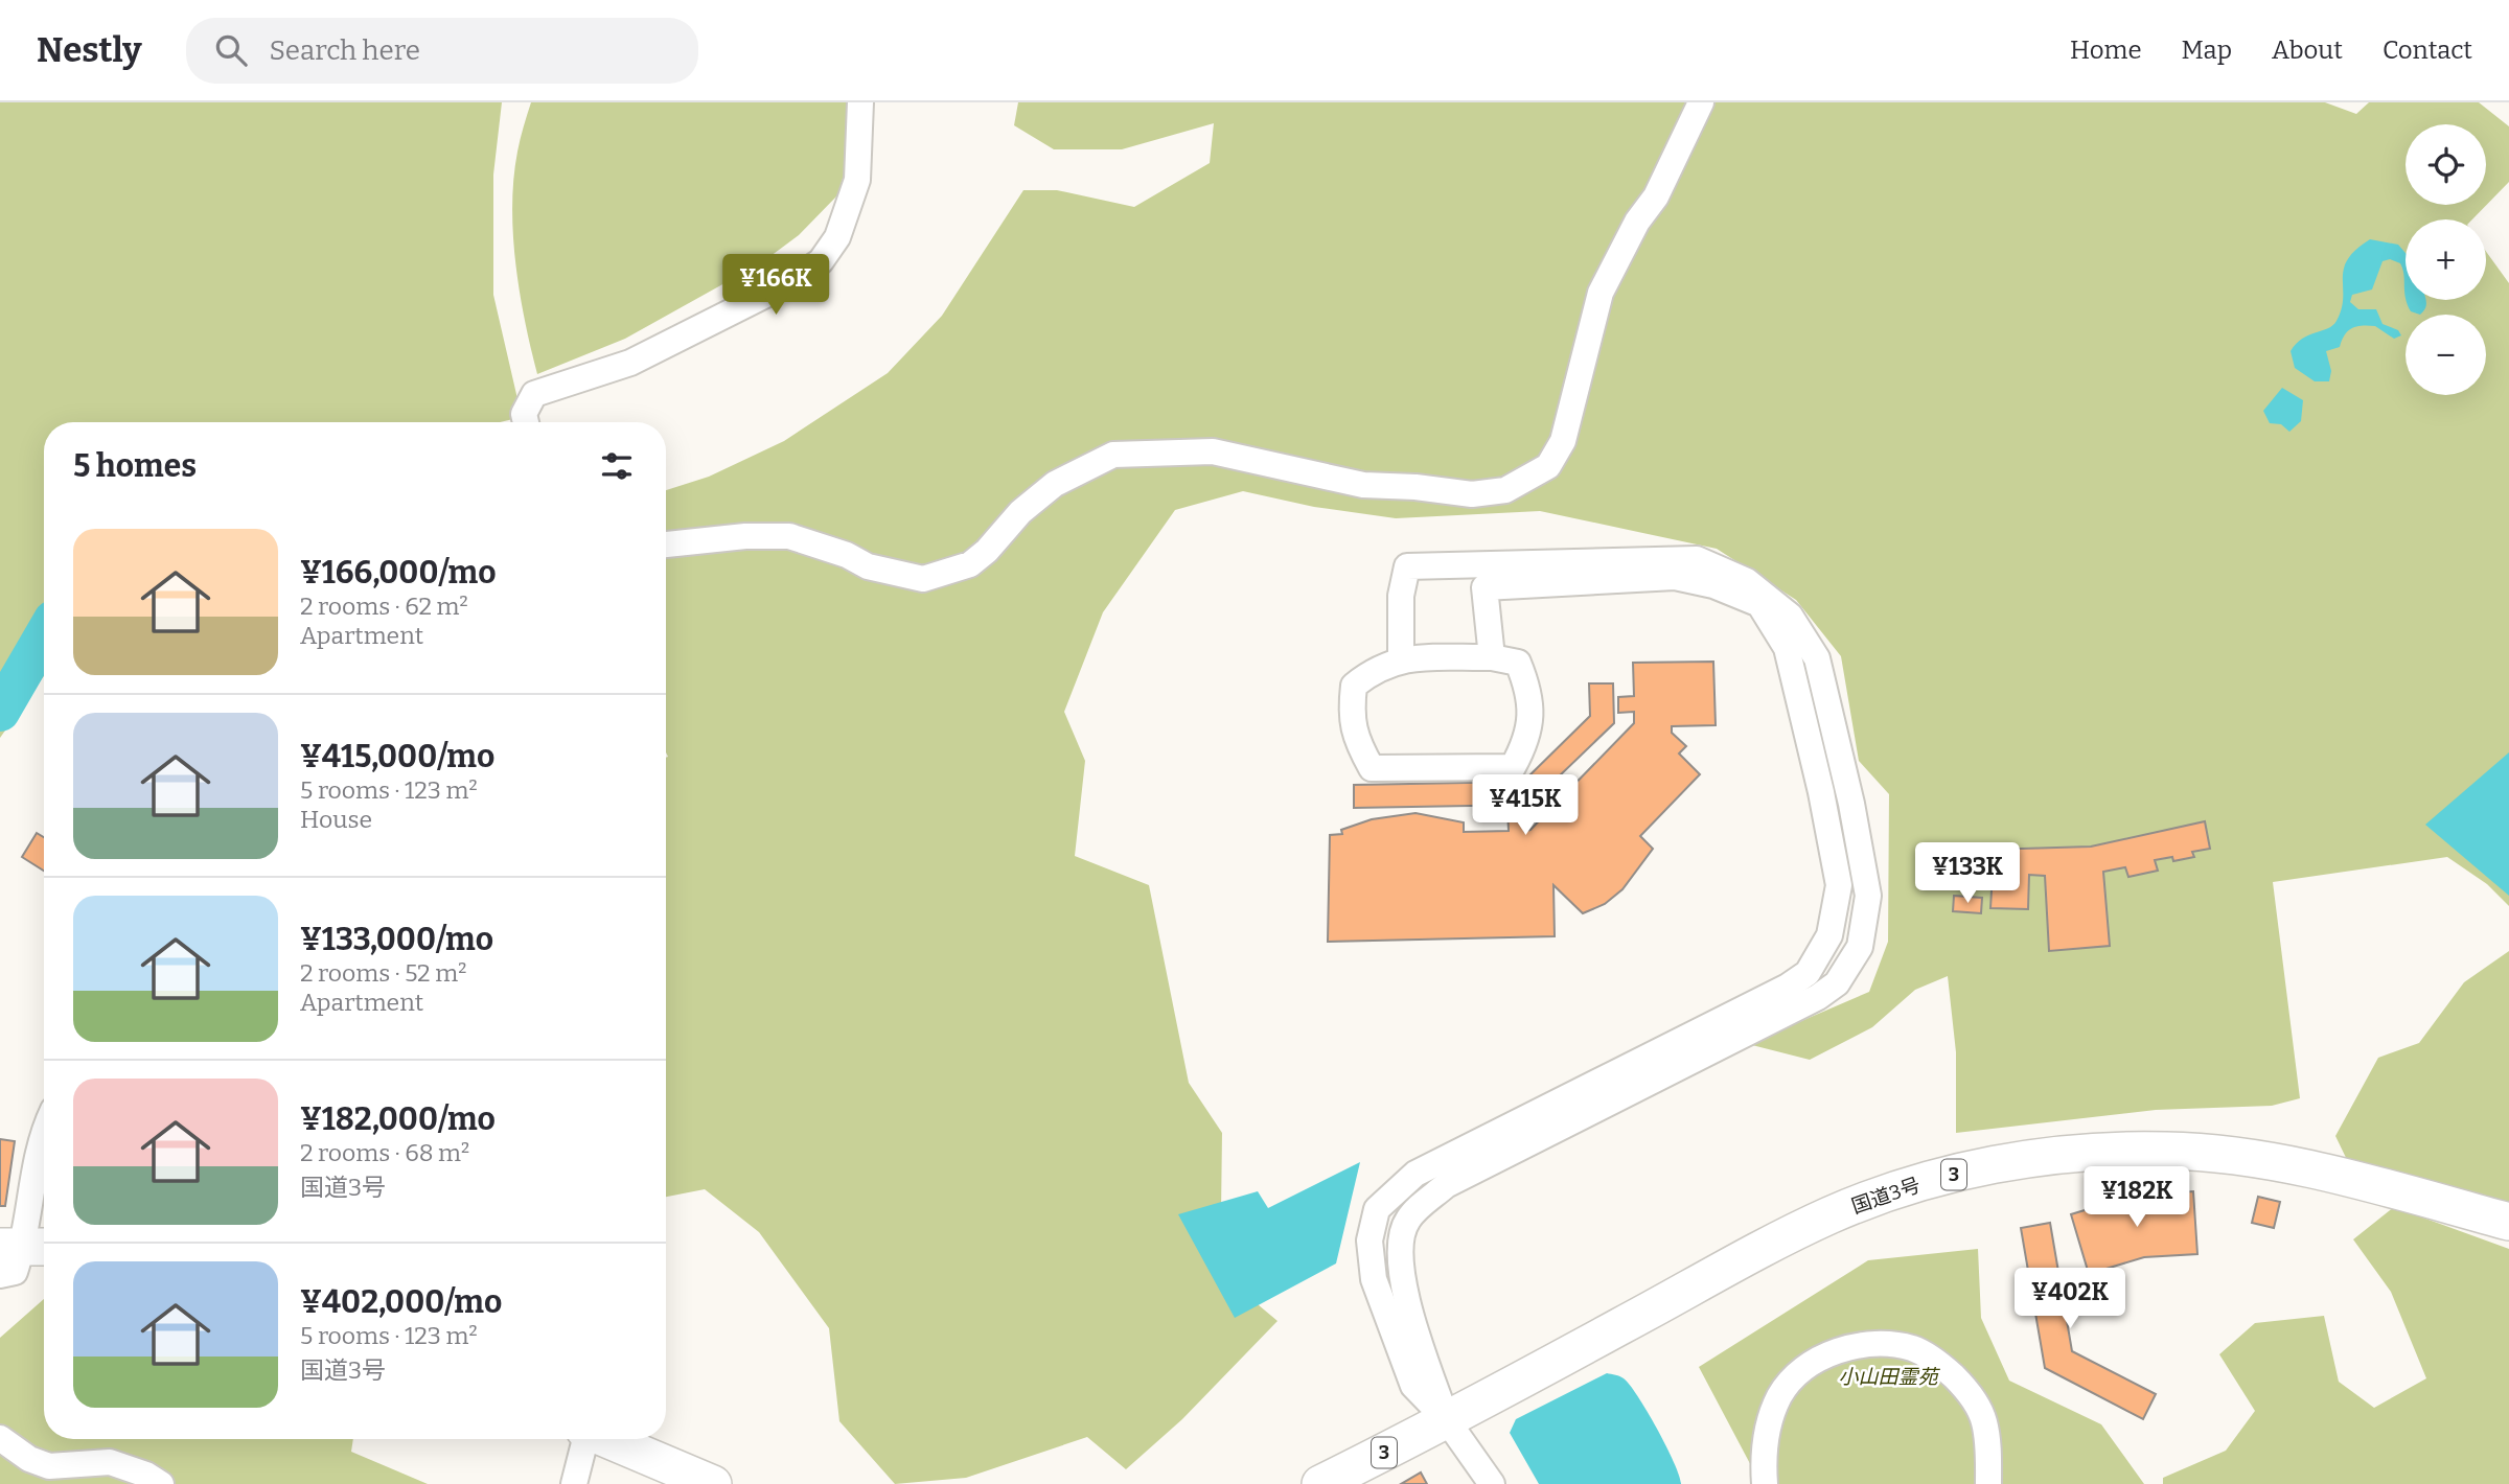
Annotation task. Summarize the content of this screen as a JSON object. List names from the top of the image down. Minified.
{"streets":{"highway":["3","国道3号"]},"parks":["小山田霊苑"],"page":{"header":"Nestly","search":"Search here","nav":["Home","Map","About","Contact"],"map_buttons":["+","−"],"price":["¥166K","¥415K","¥133K","¥182K","¥402K"],"heading":"5 homes","list":[{"name":"¥166,000/mo","note":"2 rooms · 62 m² · Apartment"},{"name":"¥415,000/mo","note":"5 rooms · 123 m² · House"},{"name":"¥133,000/mo","note":"2 rooms · 52 m² · Apartment"},{"name":"¥182,000/mo","note":"2 rooms · 68 m² · 国道3号"},{"name":"¥402,000/mo","note":"5 rooms · 123 m² · 国道3号"}]}}
